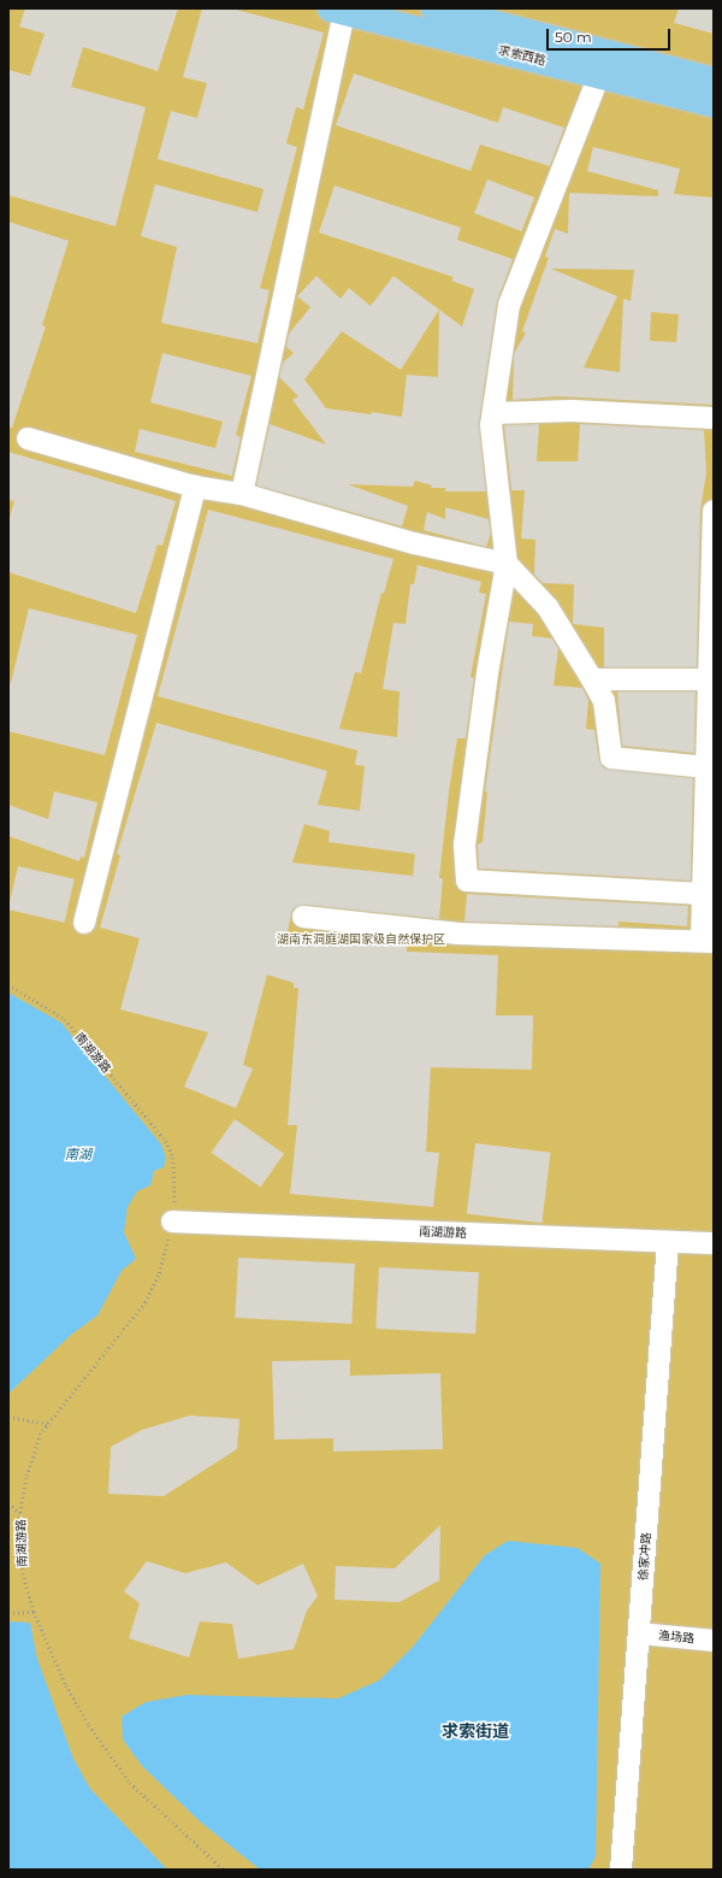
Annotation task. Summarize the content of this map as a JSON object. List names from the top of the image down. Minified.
{"streets":{"main road":["求索西路"],"street":["南湖游路","徐家冲路","渔场路"]},"crossings":[["南湖游路","徐家冲路"],["徐家冲路","渔场路"]],"districts":["求索街道"],"water":["南湖"],"parks":["湖南东洞庭湖国家级自然保护区"],"scale_bar":"50 m"}
